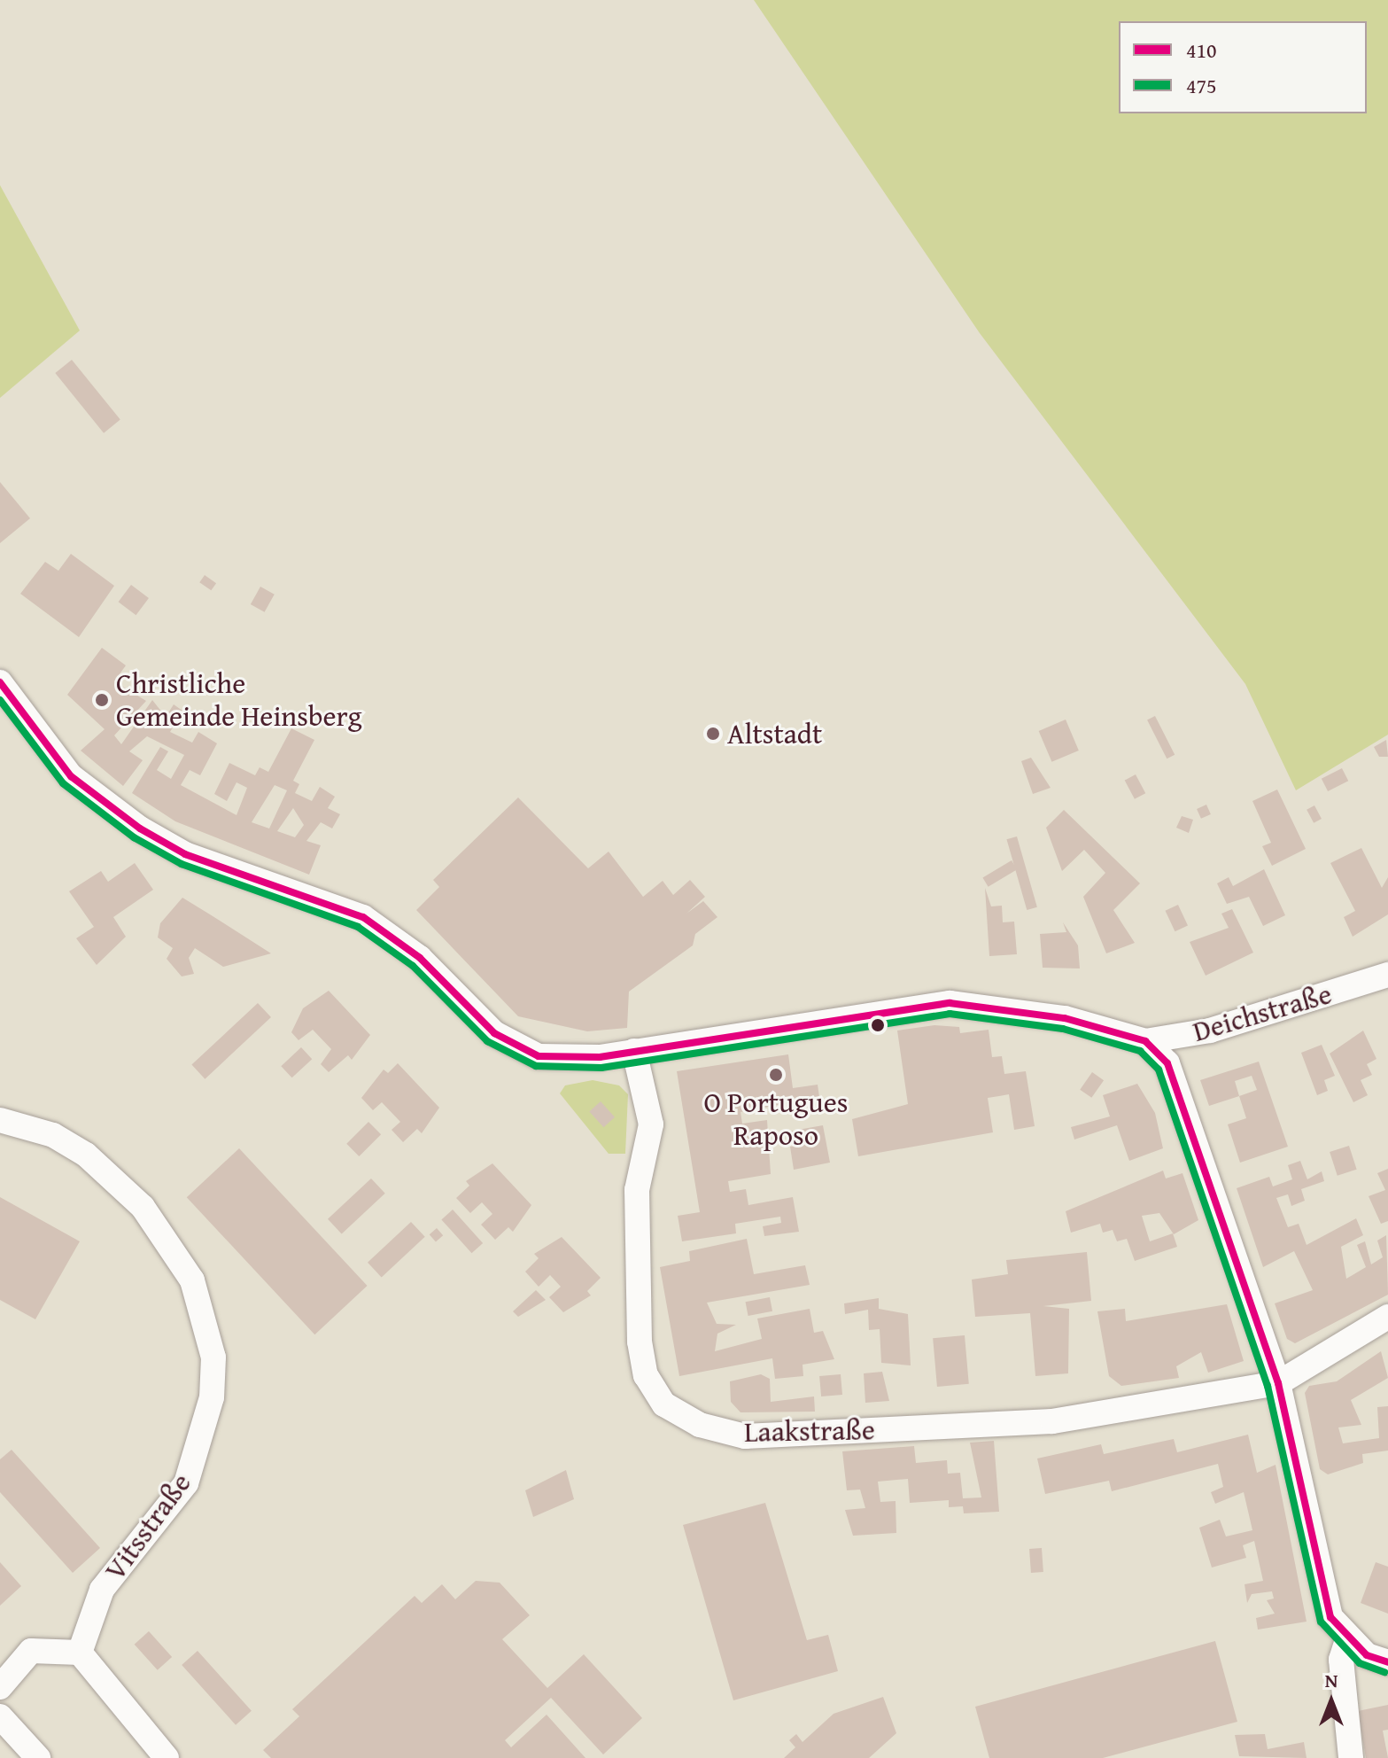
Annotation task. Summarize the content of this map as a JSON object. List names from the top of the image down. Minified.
{"streets":{"street":["Deichstraße","Laakstraße","Vitsstraße"]},"crossings":[["Deichstraße","Laakstraße"]],"places":["Christliche Gemeinde Heinsberg","Altstadt","O Portugues Raposo"],"lines":["transit line 410","transit line 475"],"legend":["410","475"],"north":"top"}
